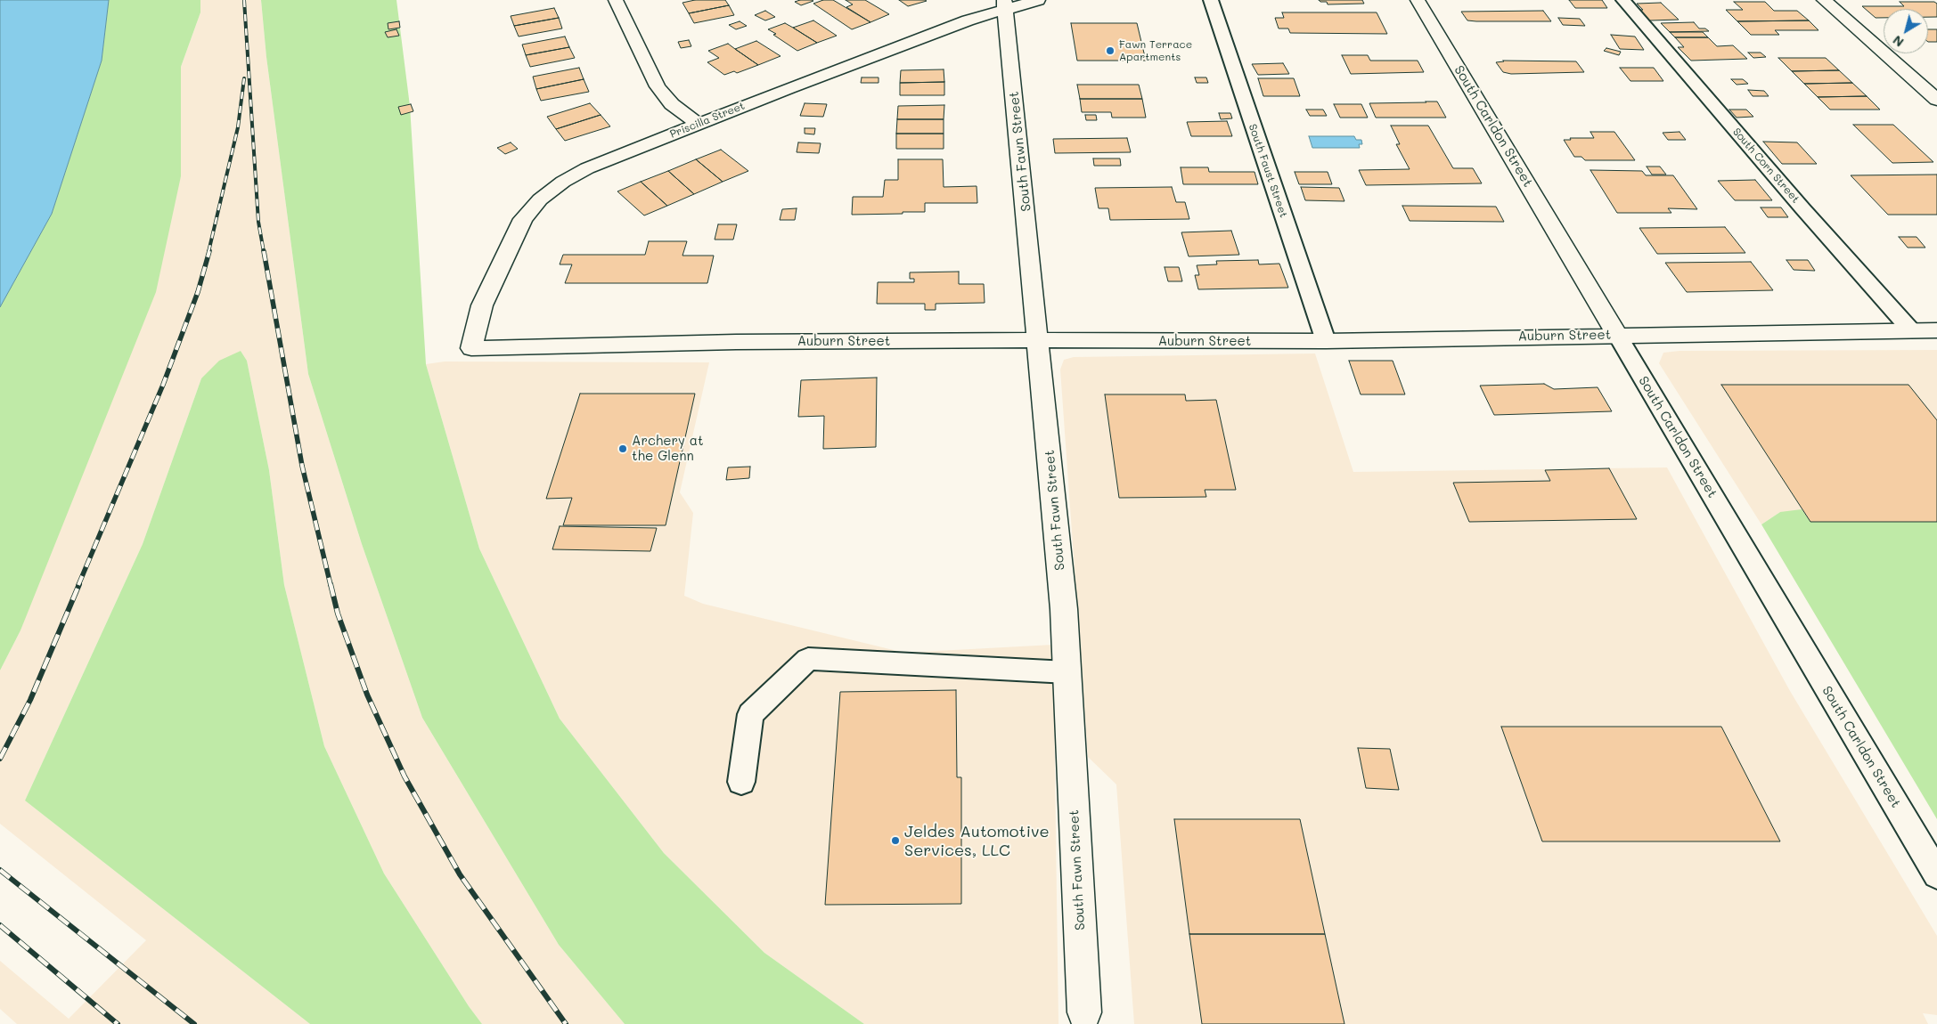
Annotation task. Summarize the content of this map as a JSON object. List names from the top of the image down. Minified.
{"streets":{"street":["Priscilla Street","South Carldon Street","South Fawn Street","Auburn Street"],"lane":["South Corn Street","South Faust Street"]},"crossings":[["Priscilla Street","South Fawn Street"],["Priscilla Street","Auburn Street"],["South Carldon Street","Auburn Street"],["South Fawn Street","Auburn Street"],["South Corn Street","Auburn Street"],["South Faust Street","Auburn Street"]],"places":["Fawn Terrace Apartments","Archery at the Glenn","Jeldes Automotive Services, LLC"],"north":"bottom left"}
